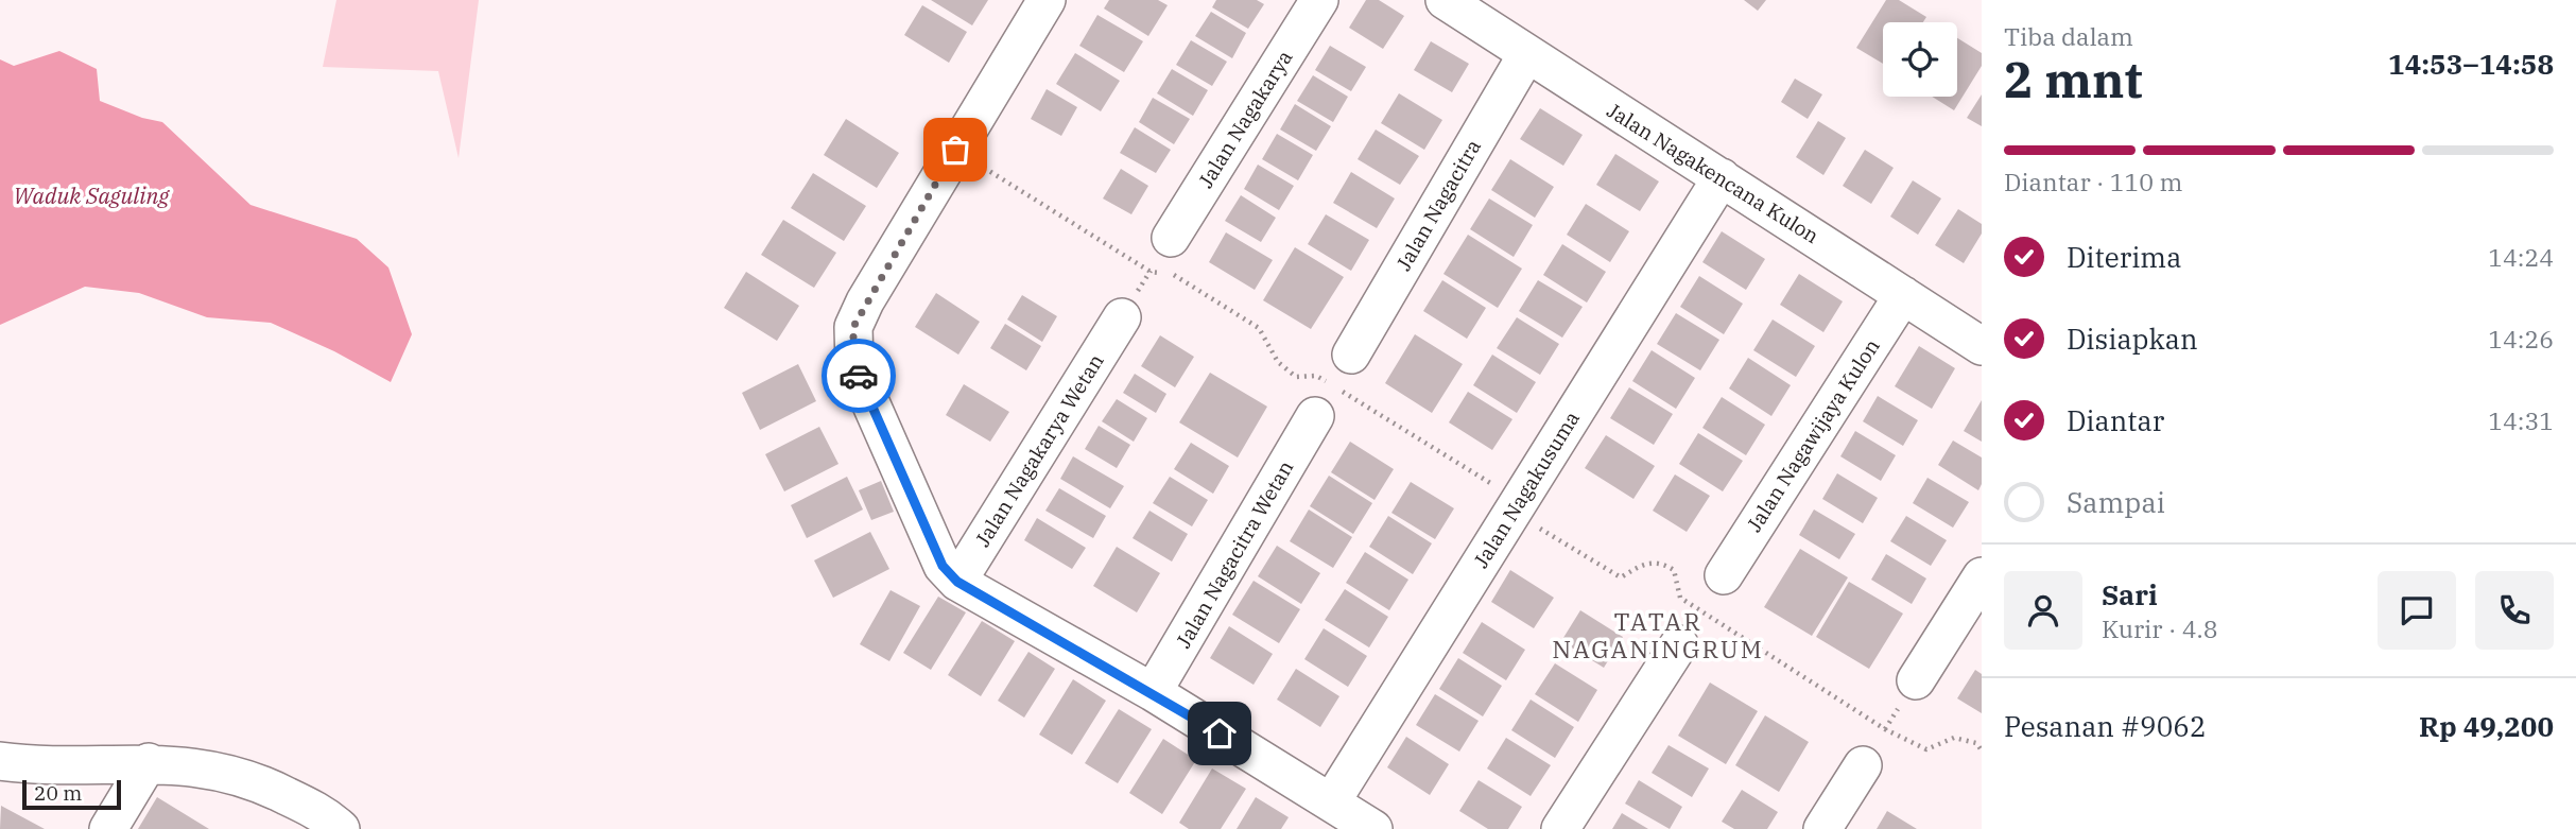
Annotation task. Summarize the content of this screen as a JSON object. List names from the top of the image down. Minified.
{"streets":{"street":["Jalan Nagakarya","Jalan Nagakencana Kulon","Jalan Nagacitra","Jalan Nagawijaya Kulon","Jalan Nagakarya Wetan","Jalan Nagakusuma","Jalan Nagacitra Wetan"]},"crossings":[["Jalan Nagakencana Kulon","Jalan Nagacitra"],["Jalan Nagakencana Kulon","Jalan Nagawijaya Kulon"],["Jalan Nagakencana Kulon","Jalan Nagakusuma"]],"districts":["TATAR NAGANINGRUM"],"water":["Waduk Saguling"],"scale_bar":"20 m","page":{"heading":["2 mnt","Tiba dalam","14:53–14:58"],"panel":["Sari","Kurir · 4.8","Pesanan #9062","Rp 49,200"],"bar":"Diantar · 110 m","list":[["Diterima","14:24"],["Disiapkan","14:26"],["Diantar","14:31"],"Sampai"],"scale":"20 m"}}
